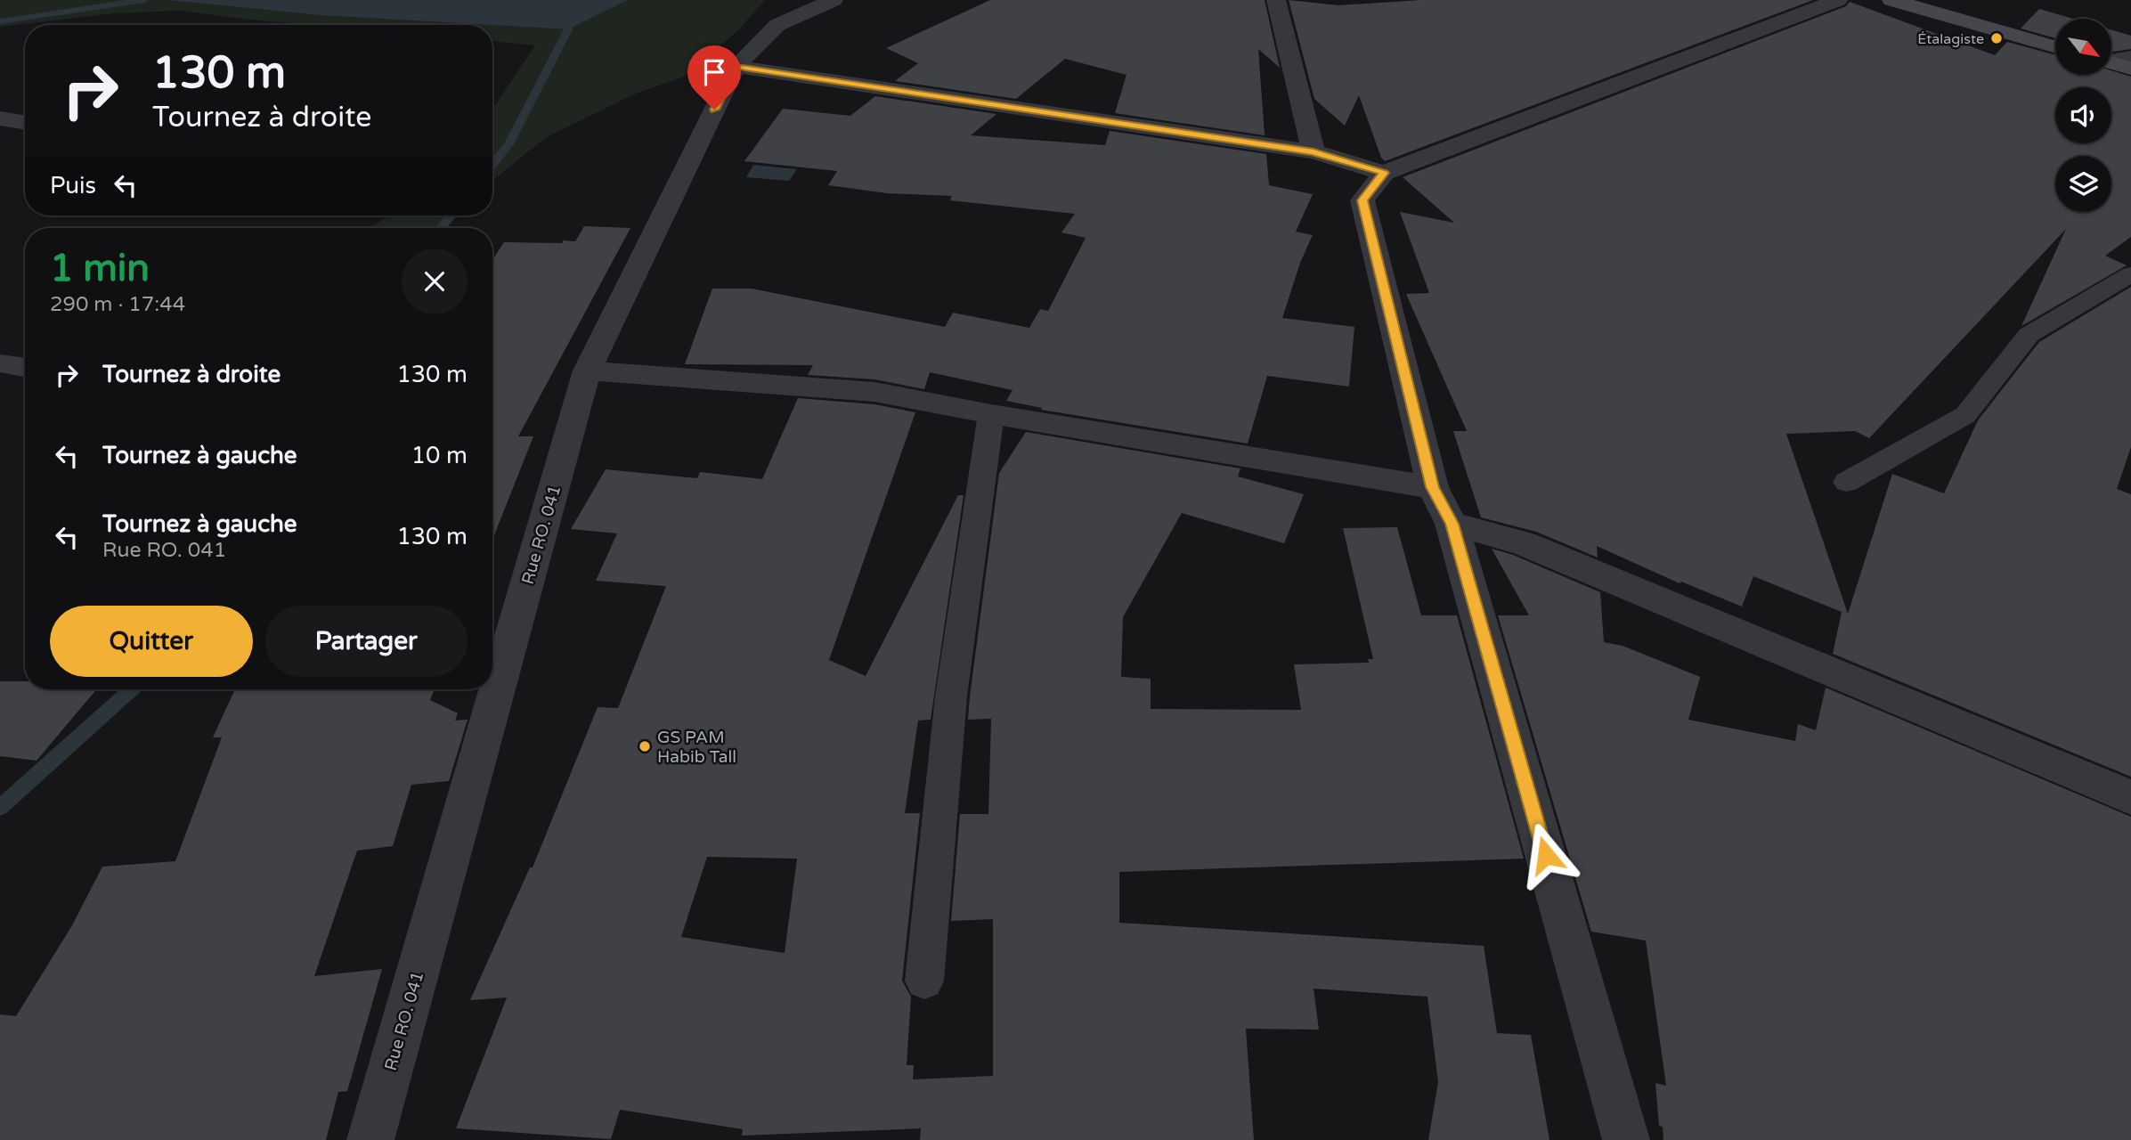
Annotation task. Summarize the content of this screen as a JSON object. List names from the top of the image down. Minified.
{"streets":{"street":["Rue RO. 041"]},"places":["Étalagiste","GS PAM Habib Tall"],"north":"bottom right","page":{"turn":["130 m","Tournez à droite"],"then":"Puis","heading":["1 min","290 m · 17:44"],"list":[{"name":"Tournez à droite","value":"130 m"},{"name":"Tournez à gauche","value":"10 m"},{"name":"Tournez à gauche","note":"Rue RO. 041","value":"130 m"}],"buttons":["Quitter","Partager"]}}
